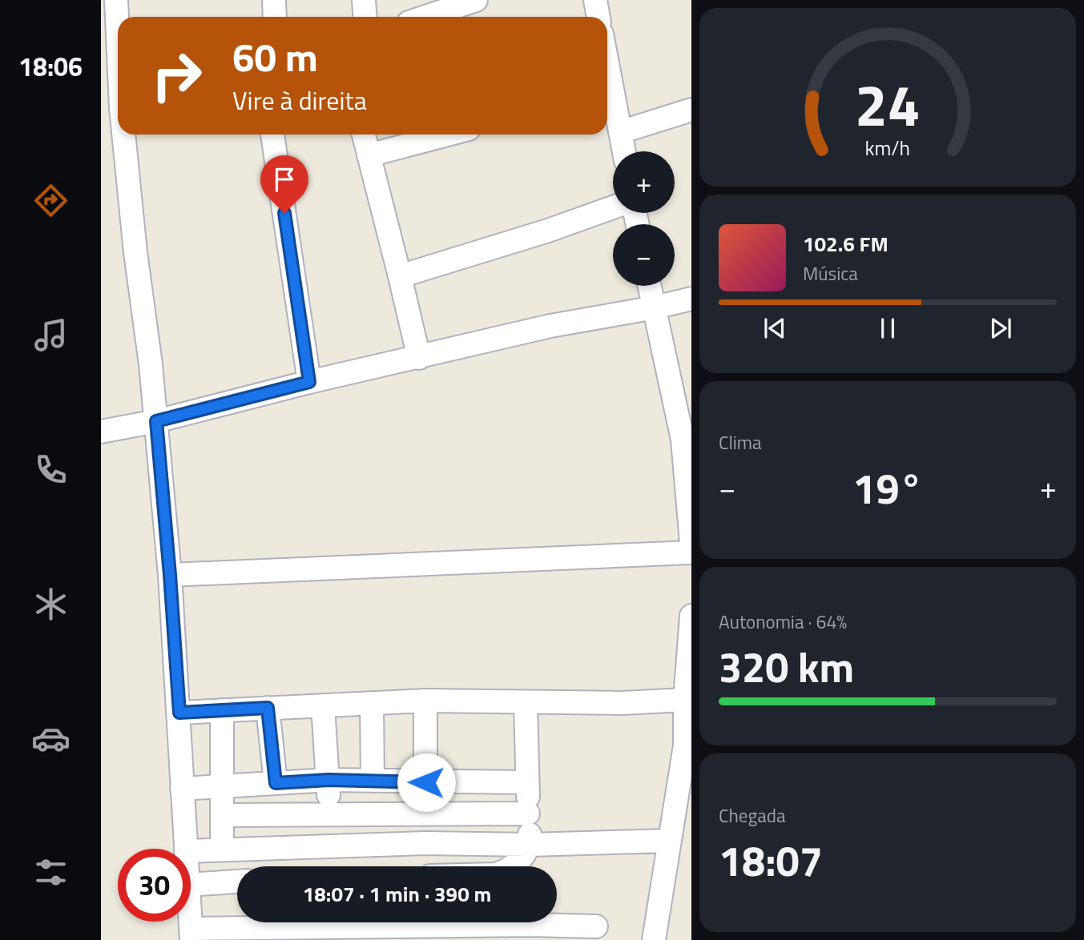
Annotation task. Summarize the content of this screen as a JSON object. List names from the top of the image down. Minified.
{"page":{"tabs":"18:06","turn":["60 m","Vire à direita"],"map_buttons":["+","−"],"song":["102.6 FM","Música"],"tile":["Clima",["Autonomia · 64%","320 km"],["Chegada","18:07"]],"heat":["−","19°","+"],"limit":"30","trip":"18:07 · 1 min · 390 m","gauge":["24","km/h"]}}
